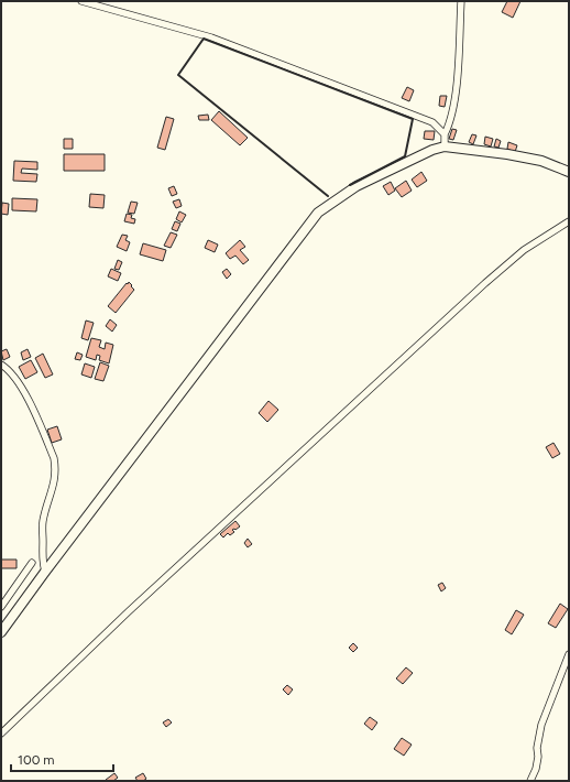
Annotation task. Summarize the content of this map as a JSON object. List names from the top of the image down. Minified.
{"scale_bar":"100 m"}
